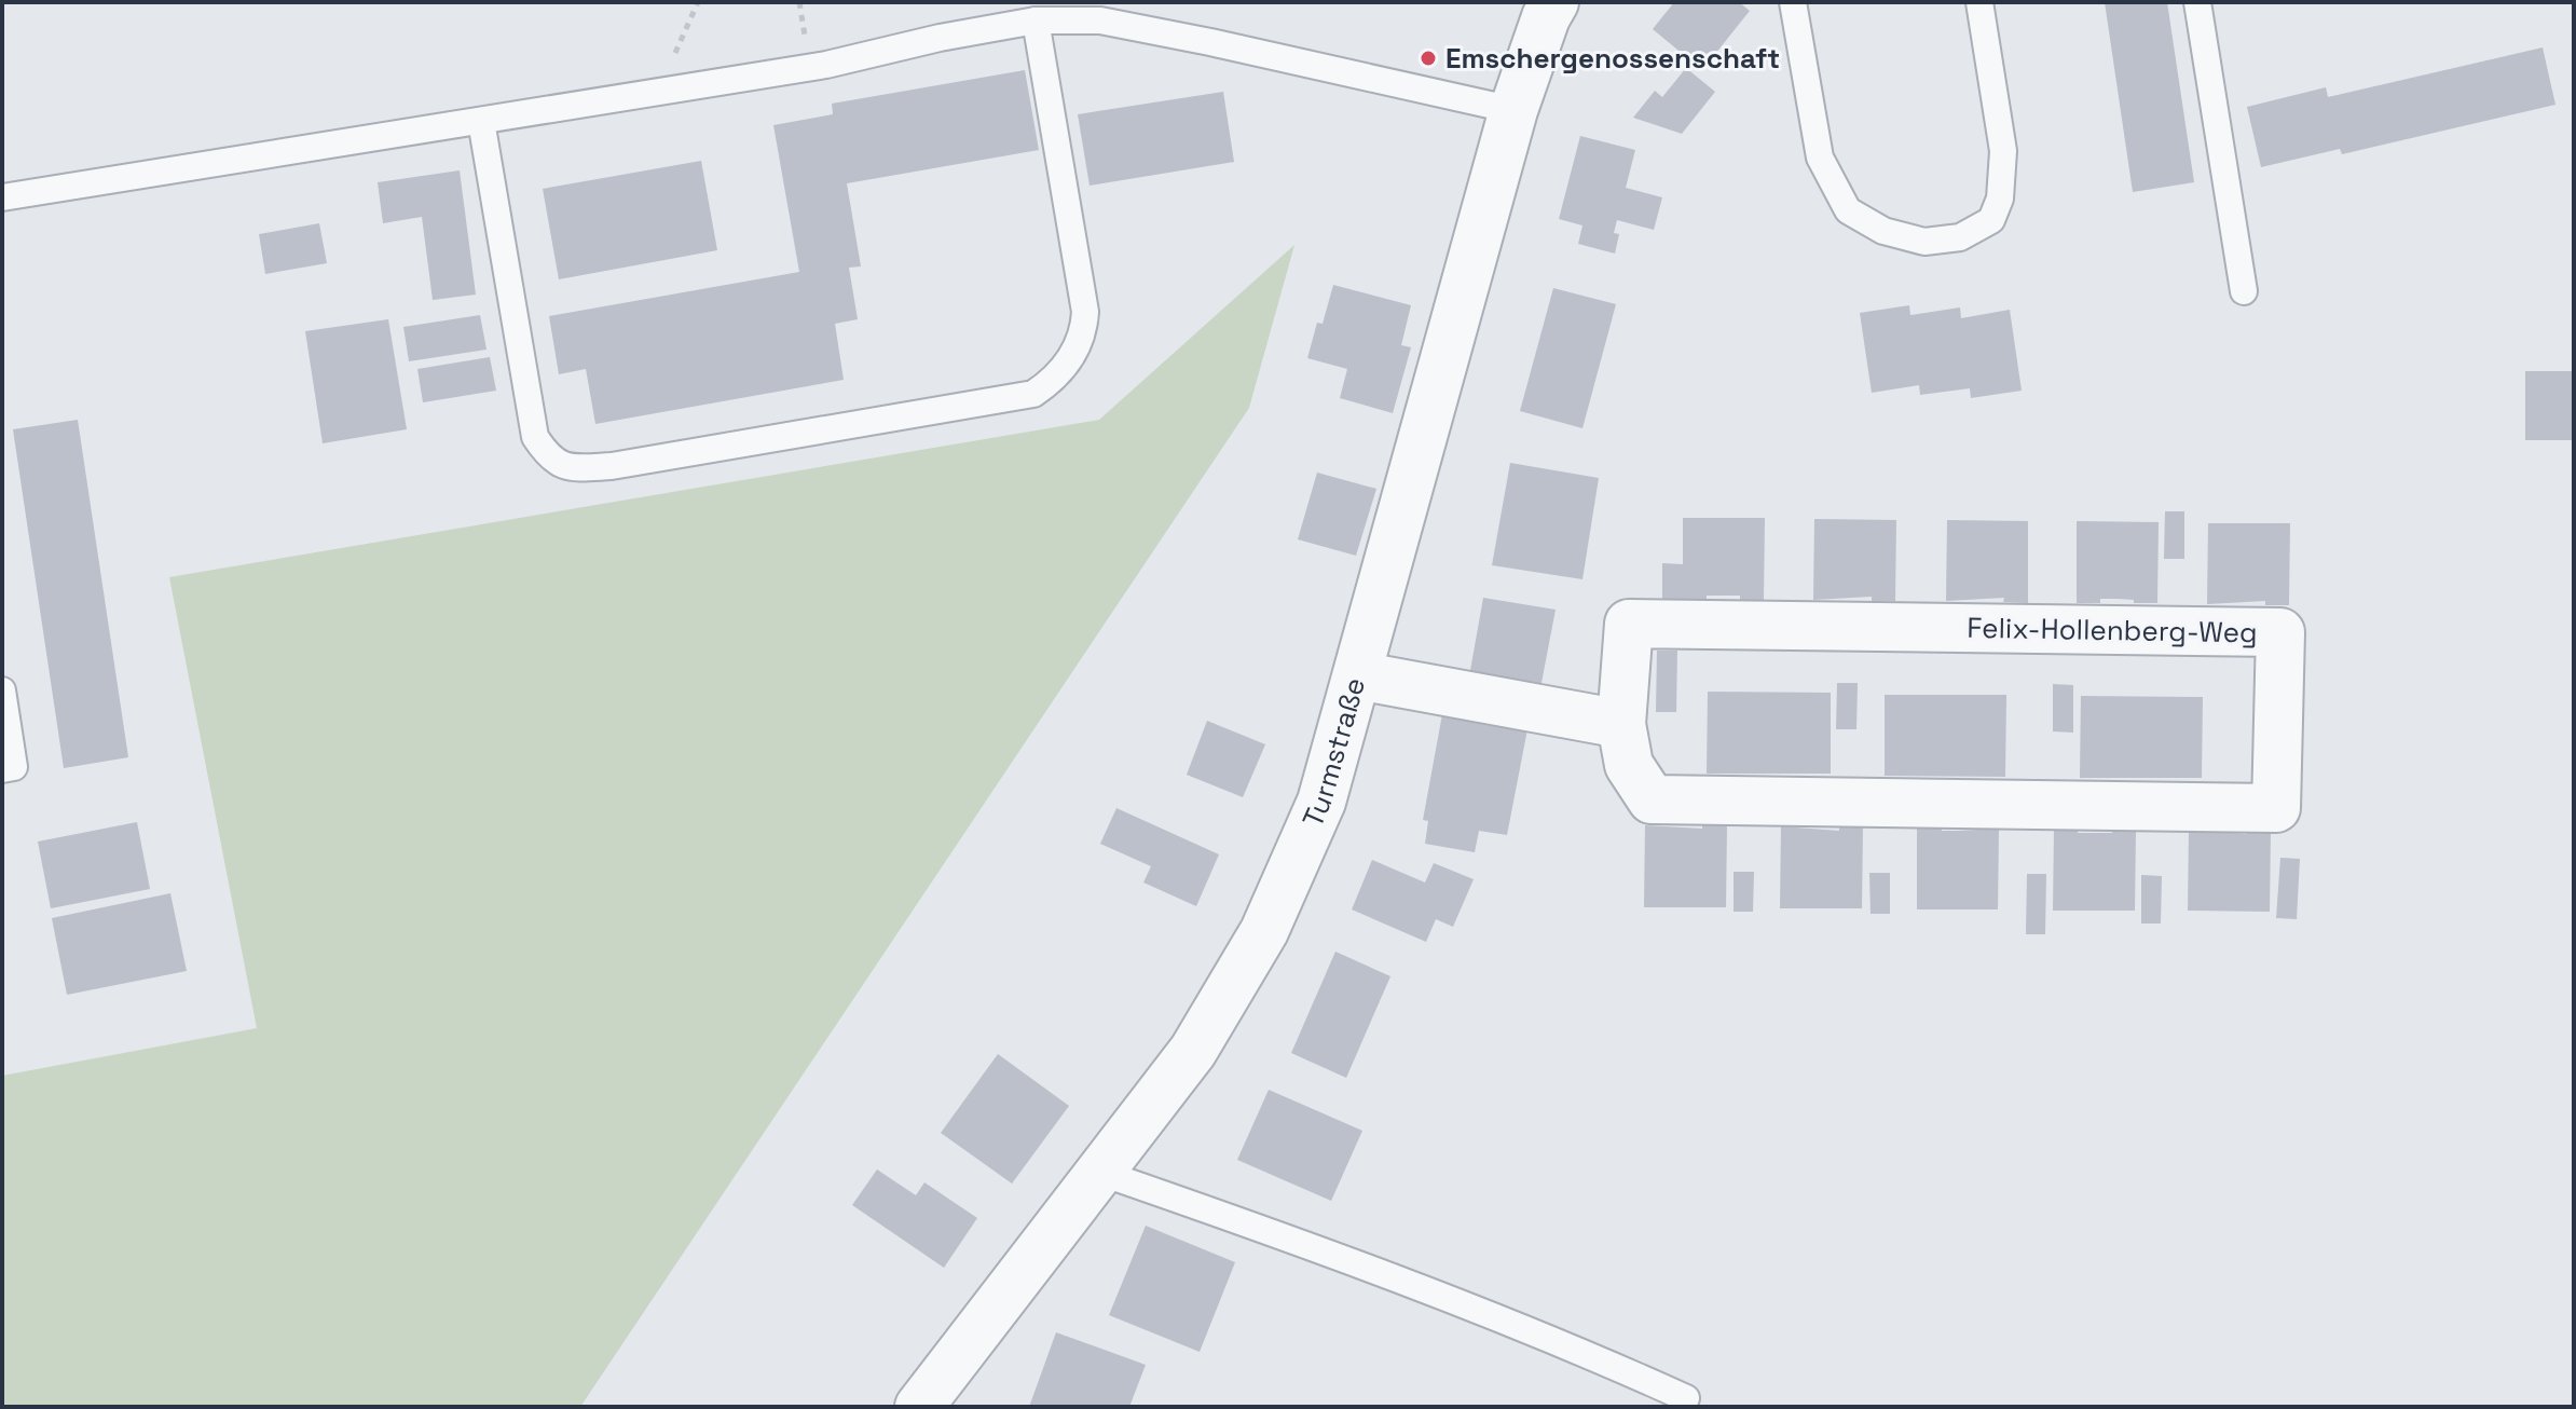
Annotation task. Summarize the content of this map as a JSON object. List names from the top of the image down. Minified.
{"streets":{"street":["Felix-Hollenberg-Weg","Turmstraße"]},"places":["Emschergenossenschaft"]}
